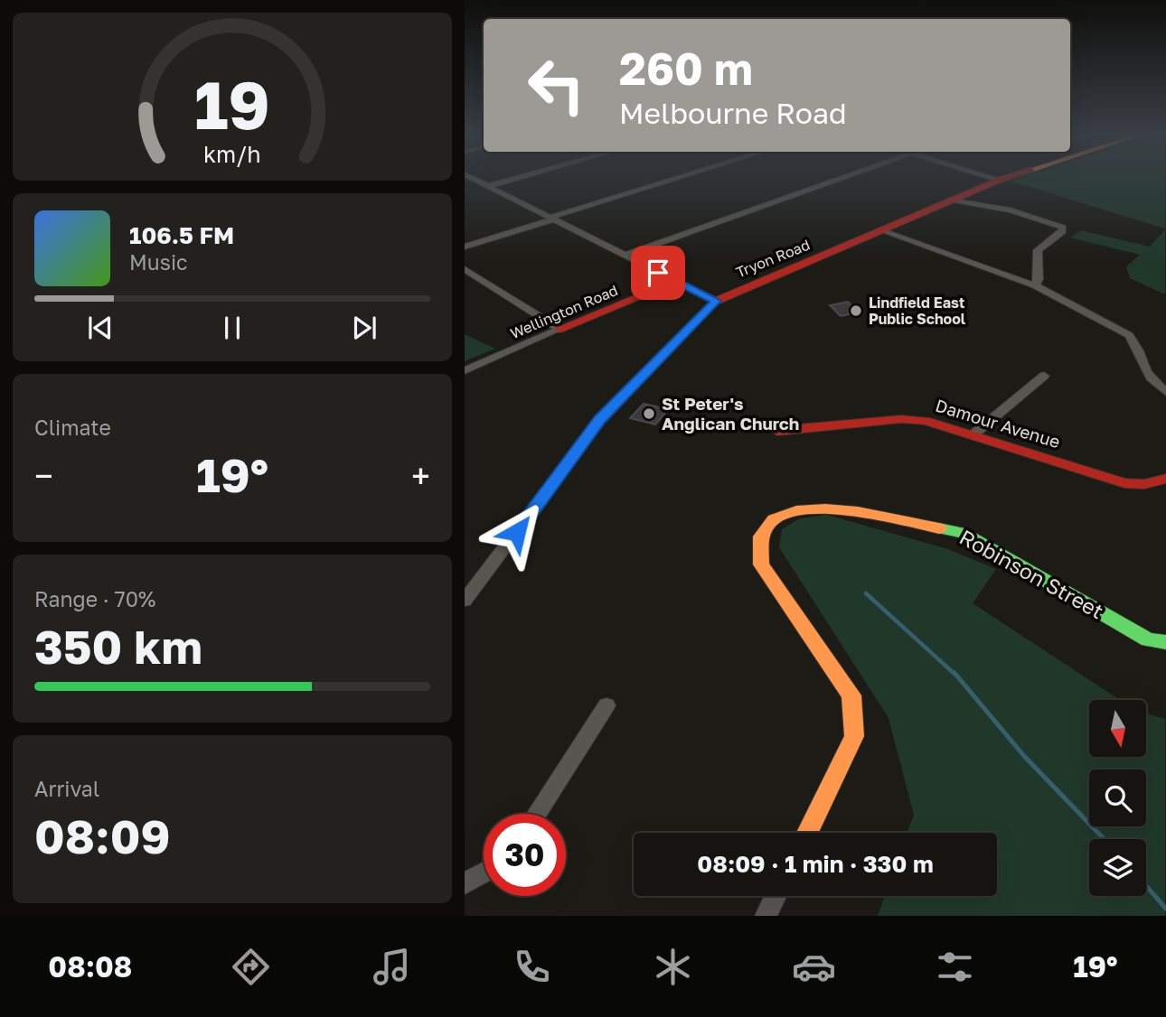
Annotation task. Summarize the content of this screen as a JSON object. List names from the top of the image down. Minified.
{"streets":{"street":["Tryon Road","Wellington Road","Damour Avenue","Robinson Street"]},"places":["Lindfield East Public School","St Peter's Anglican Church"],"north":"bottom","page":{"turn":["260 m","Melbourne Road"],"song":["106.5 FM","Music"],"tile":["Climate",["Range · 70%","350 km"],["Arrival","08:09"]],"heat":["−","19°","+"],"limit":"30","trip":"08:09 · 1 min · 330 m","tabs":["08:08","19°"],"gauge":["19","km/h"]}}
